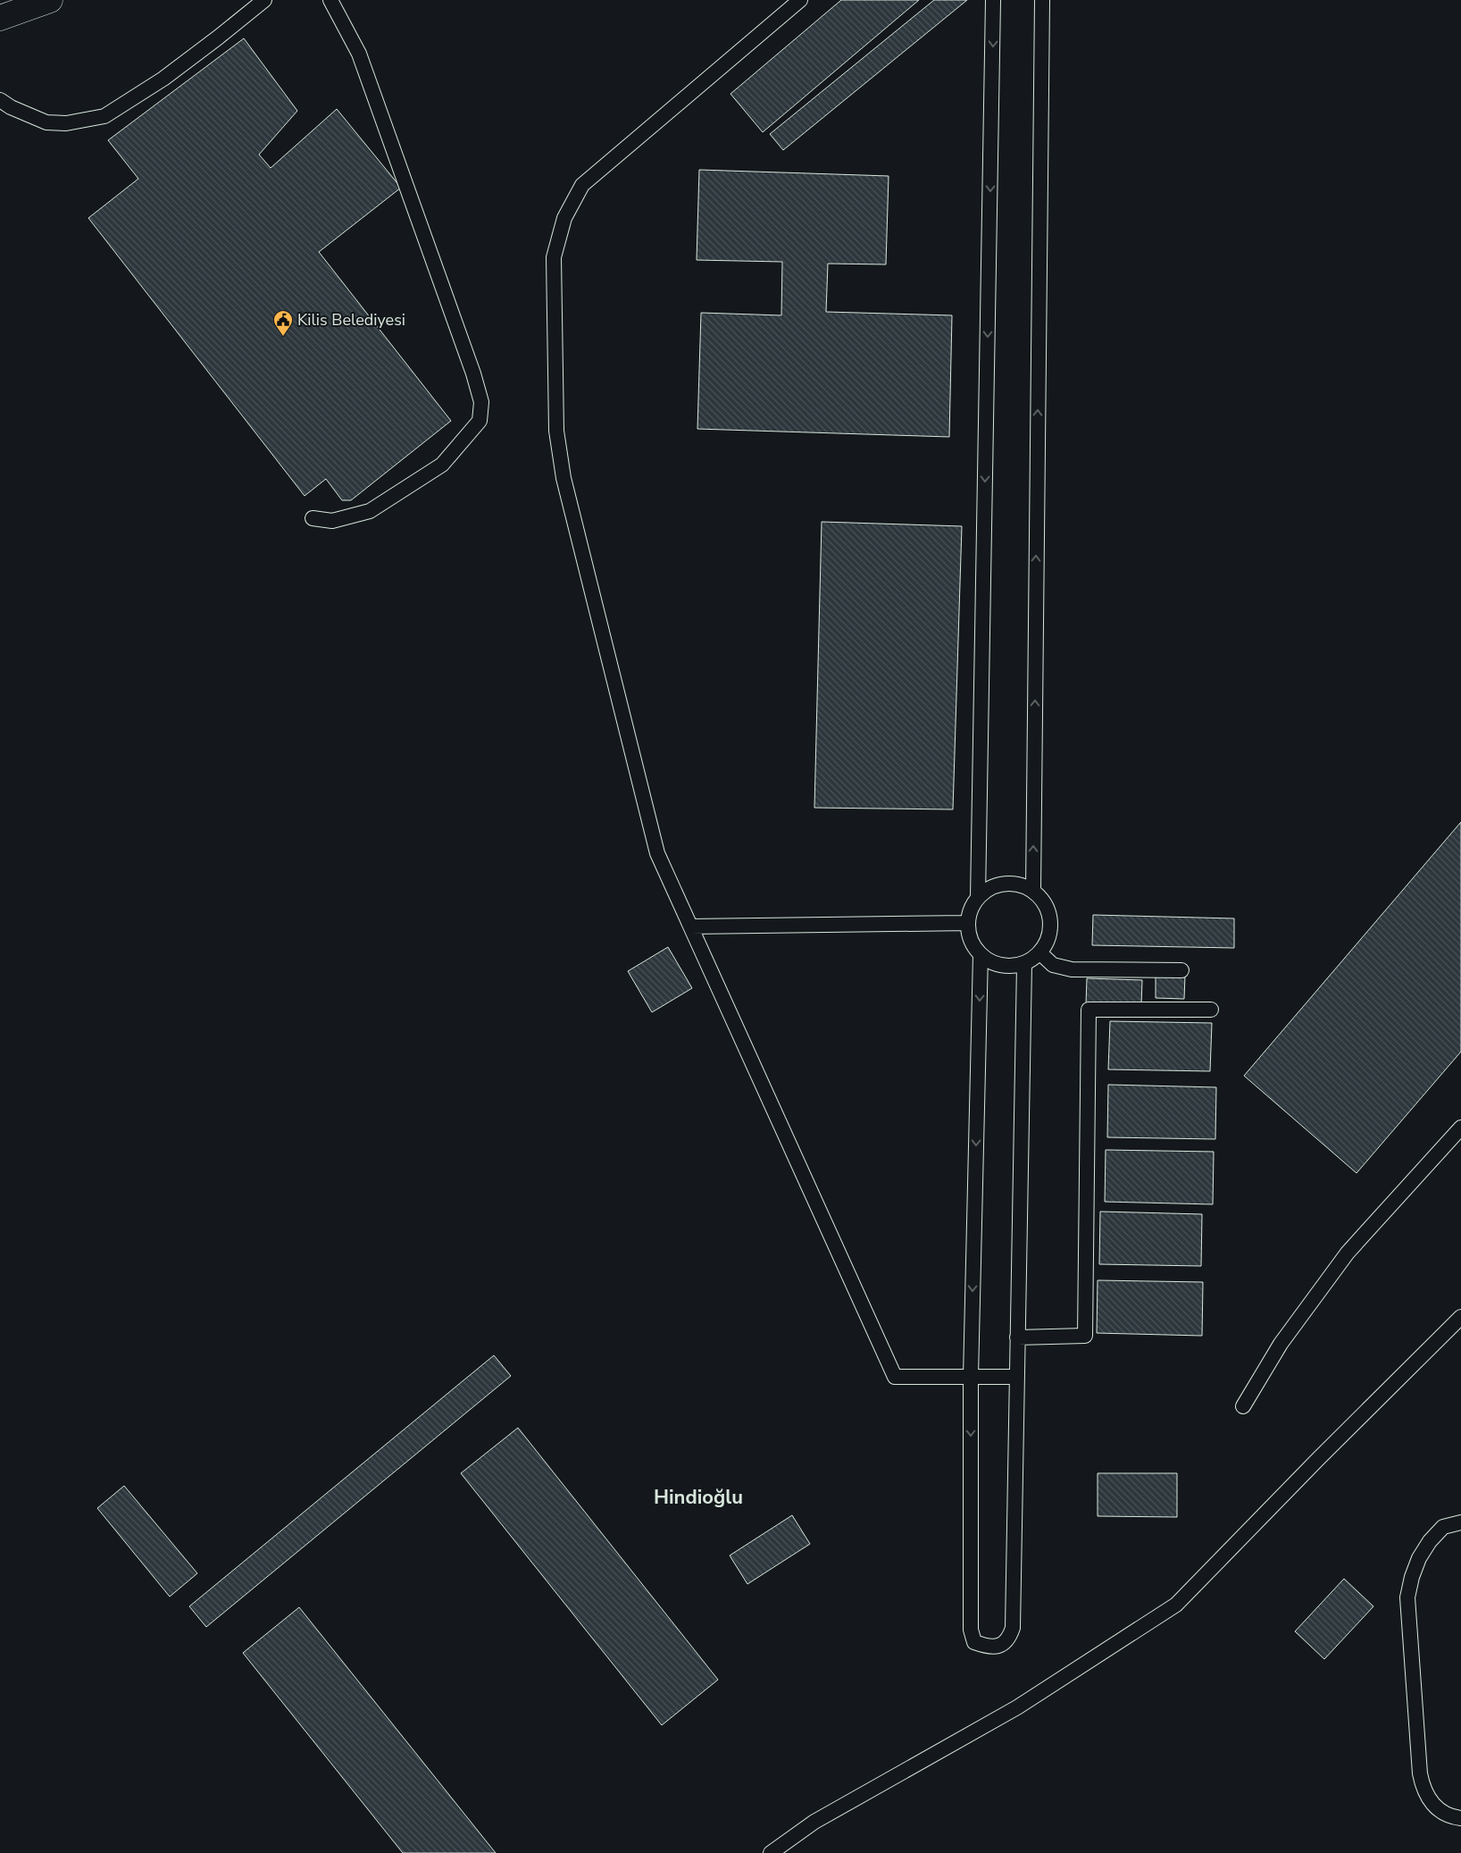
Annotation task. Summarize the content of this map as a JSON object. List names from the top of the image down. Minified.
{"districts":["Hindioğlu"],"places":{"public building":["Kilis Belediyesi"]}}
